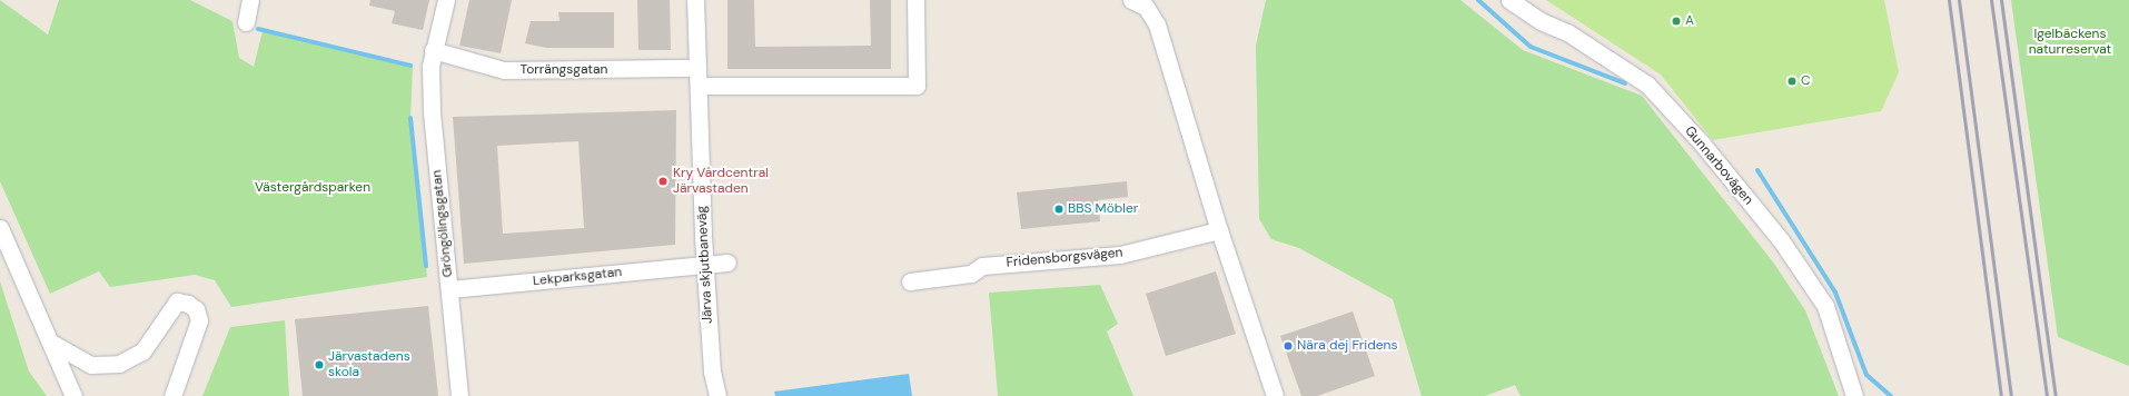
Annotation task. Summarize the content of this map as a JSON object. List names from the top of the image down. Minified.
{"streets":{"street":["Torrängsgatan","Gunnarbovägen","Gröngölingsgatan","Fridensborgsvägen","Järva skjutbaneväg","Lekparksgatan"]},"crossings":[["Torrängsgatan","Gröngölingsgatan"],["Torrängsgatan","Järva skjutbaneväg"],["Gröngölingsgatan","Lekparksgatan"],["Järva skjutbaneväg","Lekparksgatan"]],"parks":["Igelbäckens naturreservat","Västergårdsparken"],"places":["A","C","Kry Vårdcentral Järvastaden","BBS Möbler","Nära dej Fridens","Järvastadens skola"]}
